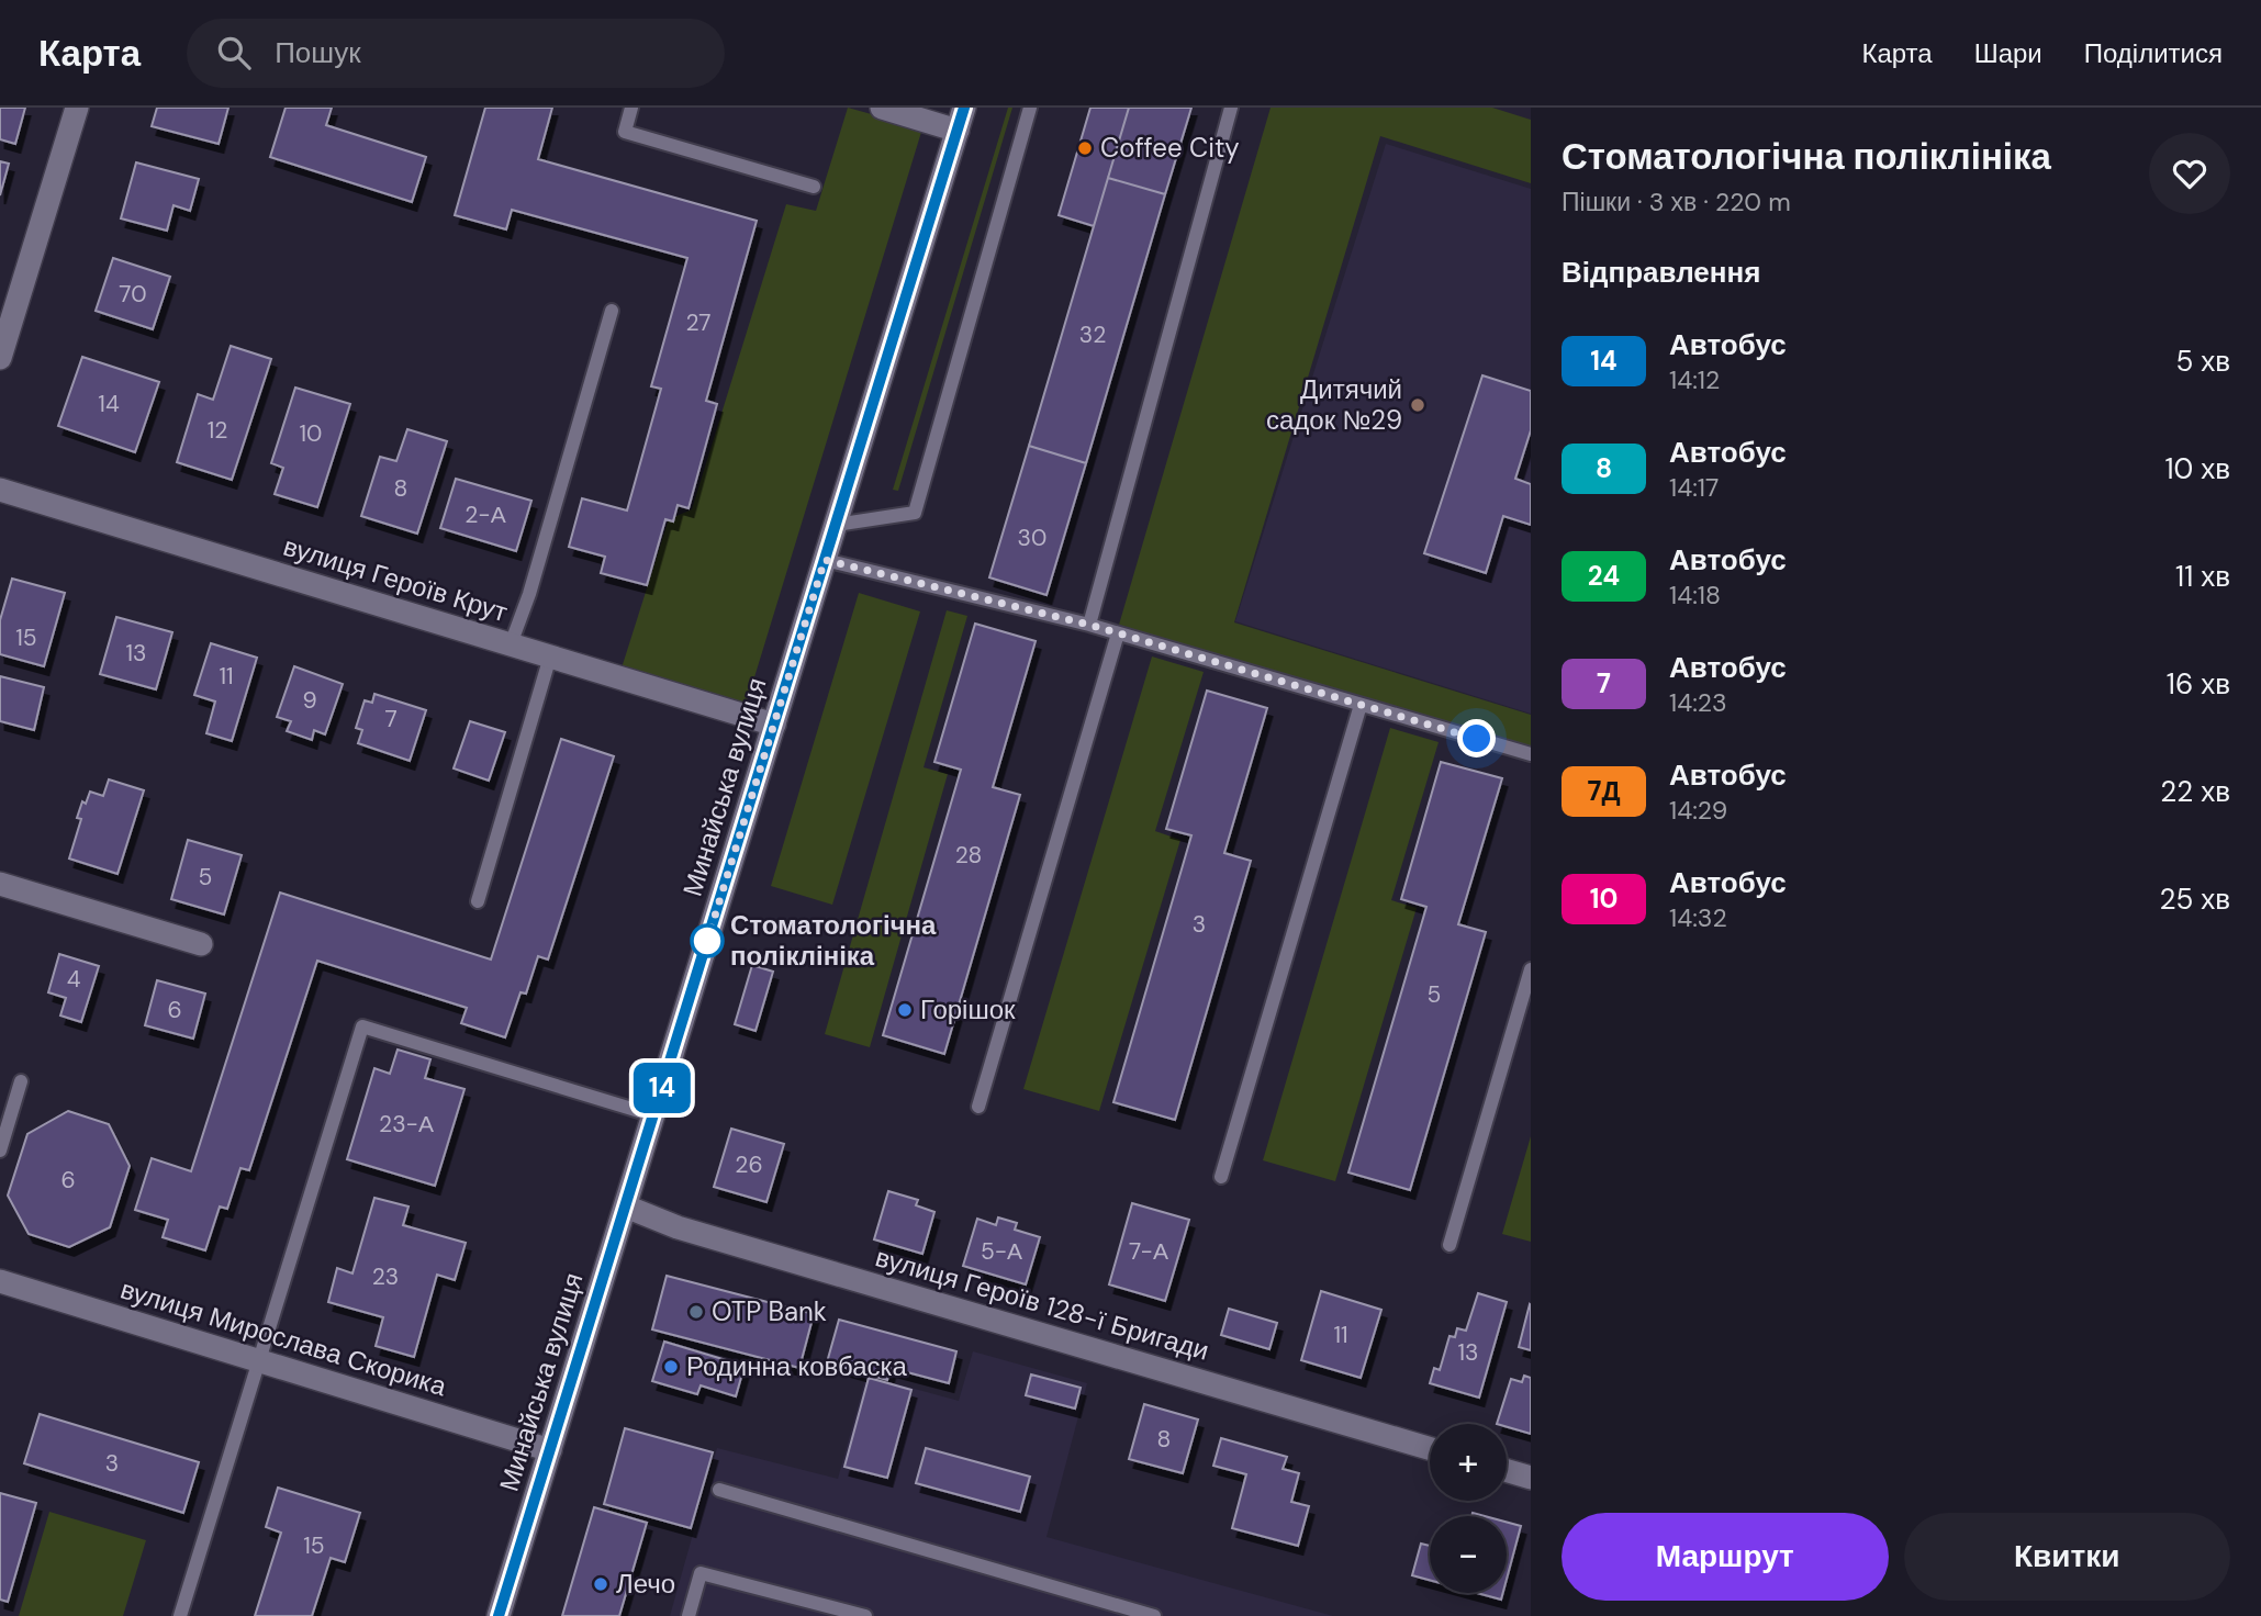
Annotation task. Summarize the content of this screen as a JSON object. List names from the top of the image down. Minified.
{"streets":{"street":["вулиця Героїв Крут","Минайська вулиця","вулиця Героїв 128-ї Бригади","вулиця Мирослава Скорика"]},"crossings":[["вулиця Героїв Крут","Минайська вулиця"],["Минайська вулиця","вулиця Героїв 128-ї Бригади"],["Минайська вулиця","вулиця Мирослава Скорика"]],"places":["Coffee City","Дитячий садок №29","Стоматологічна поліклініка","Горішок","OTP Bank","Родинна ковбаска","Лечо"],"lines":["bus line 14"],"house_numbers":["70","27","32","14","12","10","8","2-А","30","15","13","11","9","7","28","5","3","4","5","6","23-А","26","6","5-А","7-А","23","11","13","8","3","15"],"page":{"header":"Карта","search":"Пошук","nav":["Карта","Шари","Поділитися"],"on_map":"14","heading":[["Стоматологічна поліклініка","Пішки · 3 хв · 220 m"],"Відправлення"],"list":[{"mark":"14","name":"Автобус","note":"14:12","value":"5 хв"},{"mark":"8","name":"Автобус","note":"14:17","value":"10 хв"},{"mark":"24","name":"Автобус","note":"14:18","value":"11 хв"},{"mark":"7","name":"Автобус","note":"14:23","value":"16 хв"},{"mark":"7Д","name":"Автобус","note":"14:29","value":"22 хв"},{"mark":"10","name":"Автобус","note":"14:32","value":"25 хв"}],"map_buttons":["+","−"],"buttons":["Маршрут","Квитки"]}}
